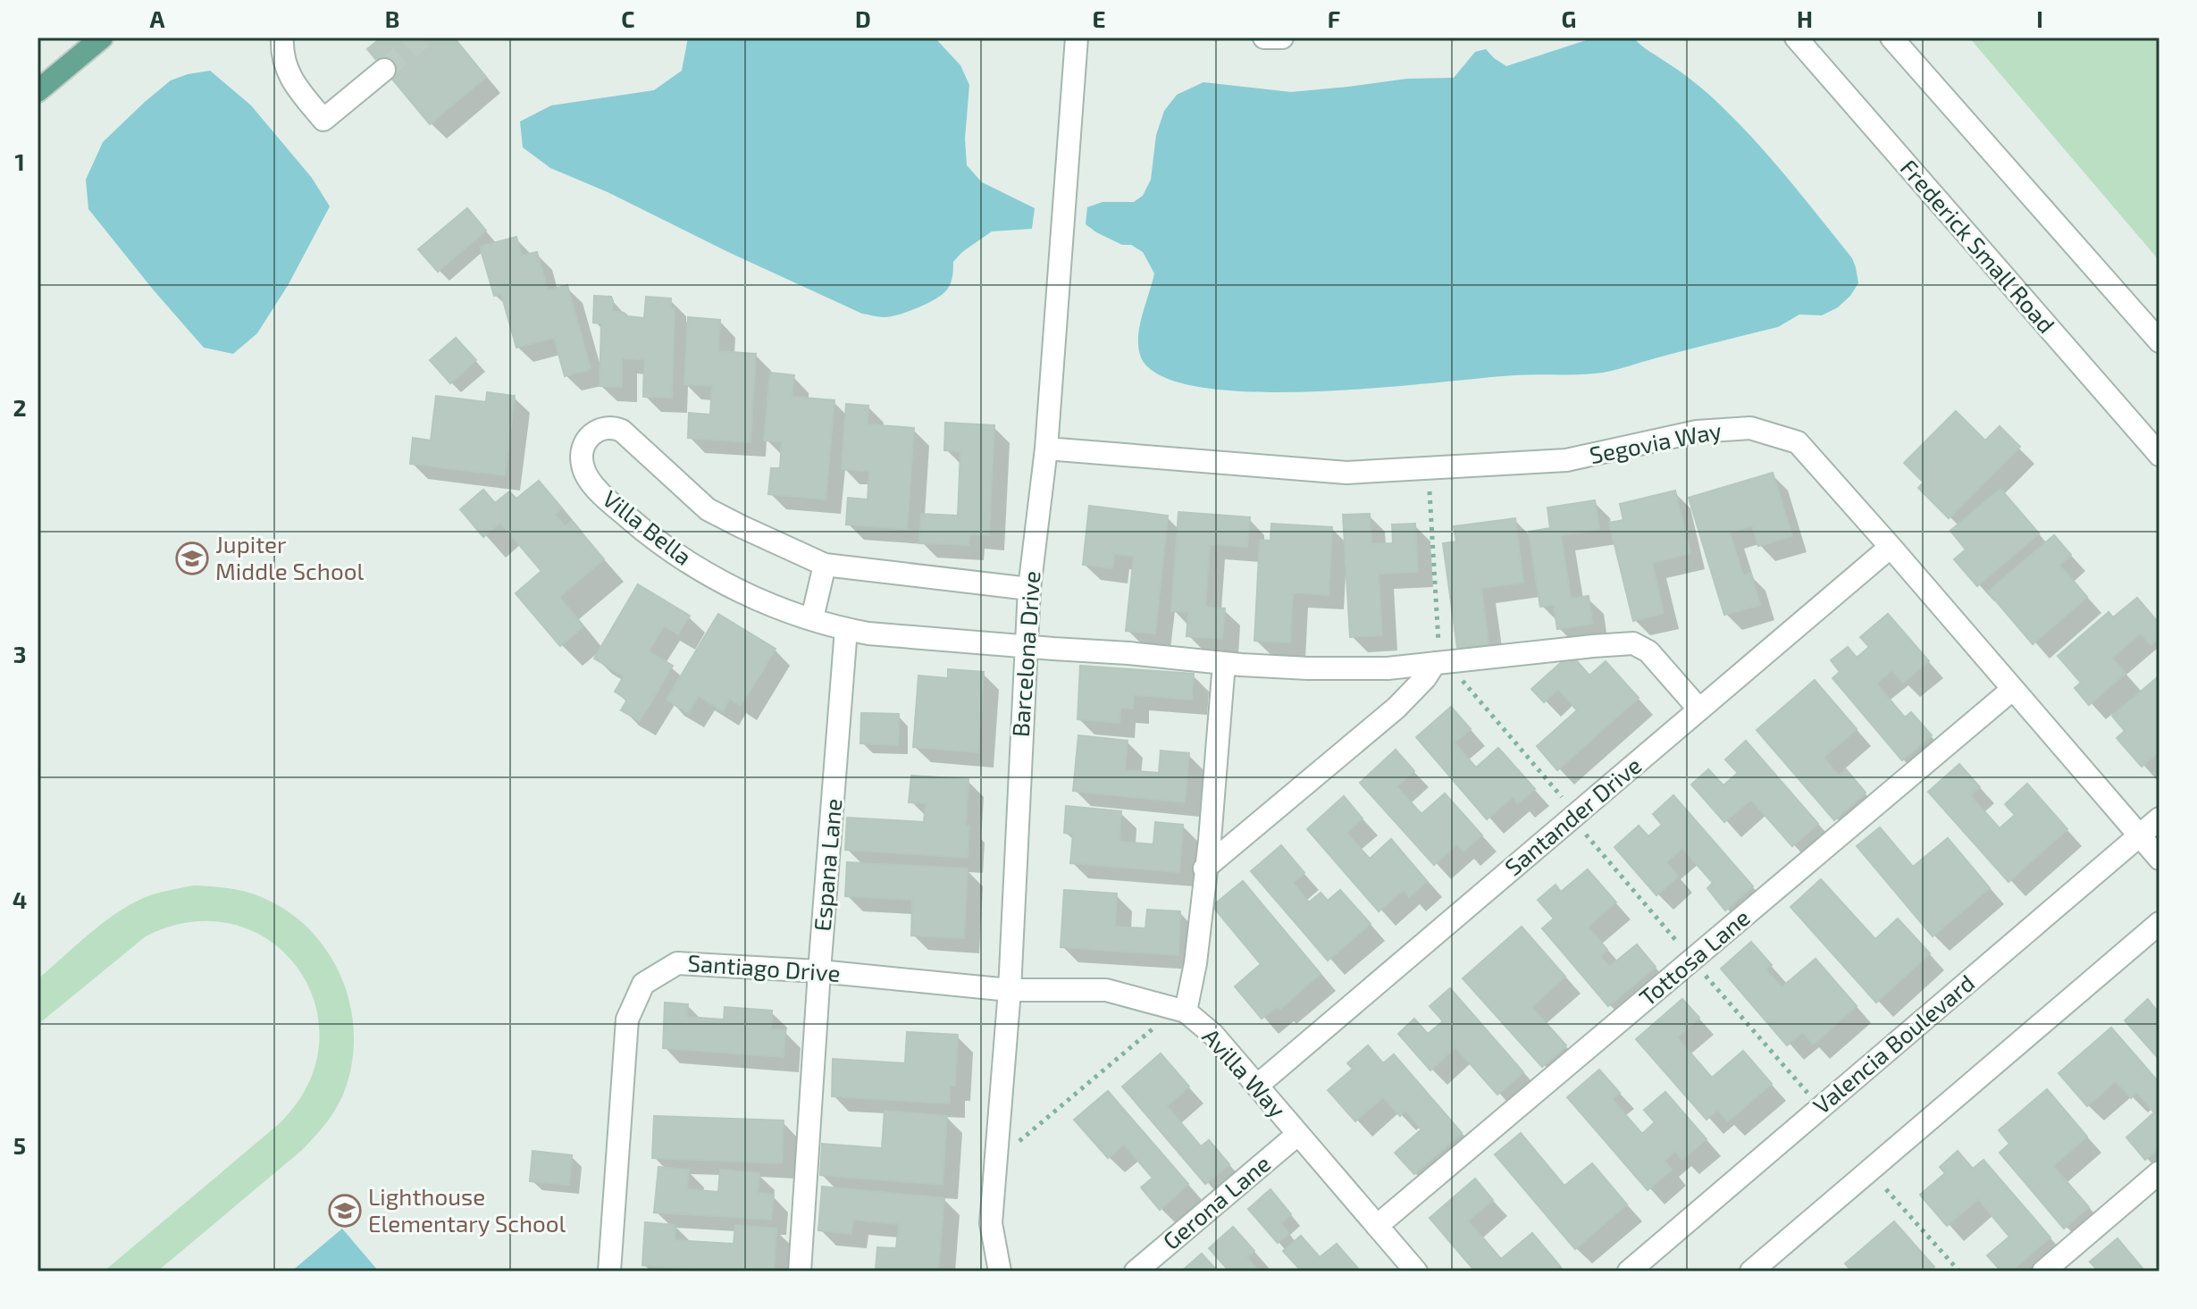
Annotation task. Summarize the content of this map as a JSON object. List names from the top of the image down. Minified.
{"streets":{"street":["Frederick Small Road","Segovia Way","Villa Bella","Barcelona Drive","Santander Drive","Espana Lane","Tottosa Lane","Santiago Drive","Valencia Boulevard","Avilla Way","Gerona Lane"]},"crossings":[["Segovia Way","Barcelona Drive"],["Segovia Way","Santander Drive"],["Segovia Way","Tottosa Lane"],["Segovia Way","Valencia Boulevard"],["Villa Bella","Barcelona Drive"],["Villa Bella","Santander Drive"],["Villa Bella","Espana Lane"],["Barcelona Drive","Santiago Drive"],["Barcelona Drive","Avilla Way"],["Santander Drive","Avilla Way"],["Espana Lane","Santiago Drive"],["Tottosa Lane","Avilla Way"],["Santiago Drive","Avilla Way"],["Avilla Way","Gerona Lane"]],"places":{"school or university":["Jupiter Middle School","Lighthouse Elementary School"]},"grid":{"columns":["A","B","C","D","E","F","G","H","I"],"rows":["1","2","3","4","5"]}}
